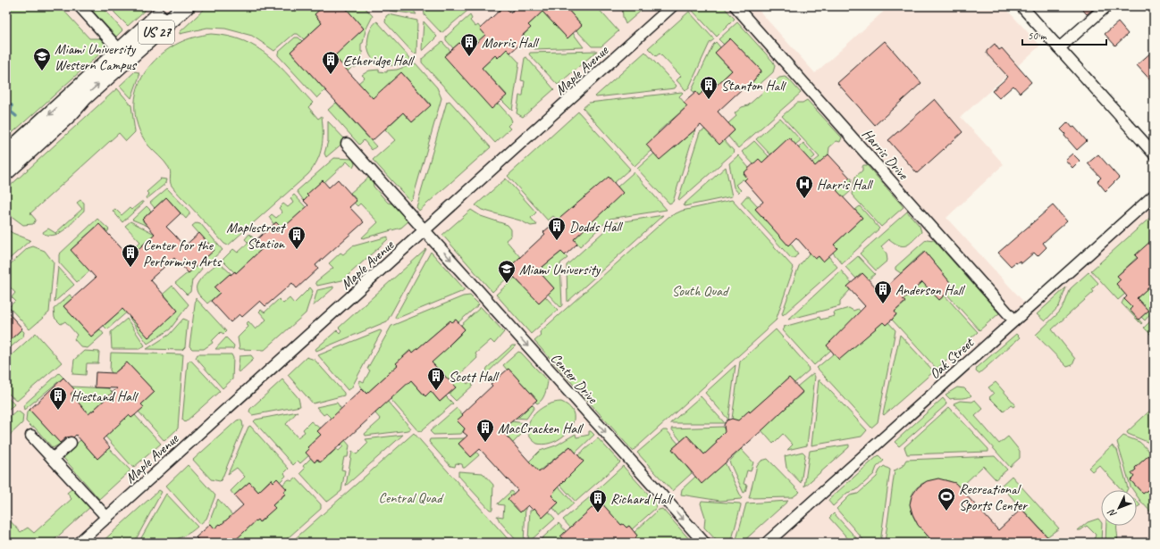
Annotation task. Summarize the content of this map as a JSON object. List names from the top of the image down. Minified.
{"streets":{"highway":["US 27"],"street":["Maple Avenue","Harris Drive","Oak Street","Center Drive"]},"crossings":[["Maple Avenue","Center Drive"],["Harris Drive","Oak Street"]],"one_way":["Center Drive"],"parks":["South Quad","Central Quad"],"places":{"building":["Morris Hall","Etheridge Hall","Stanton Hall","Dodds Hall","Maplestreet Station","Center for the Performing Arts","Anderson Hall","Scott Hall","Hiestand Hall","MacCracken Hall","Richard Hall"],"school or university":["Miami University Western Campus","Miami University"],"hospital":["Harris Hall"],"sports":["Recreational Sports Center"]},"scale_bar":"50 m","north":"bottom left"}
